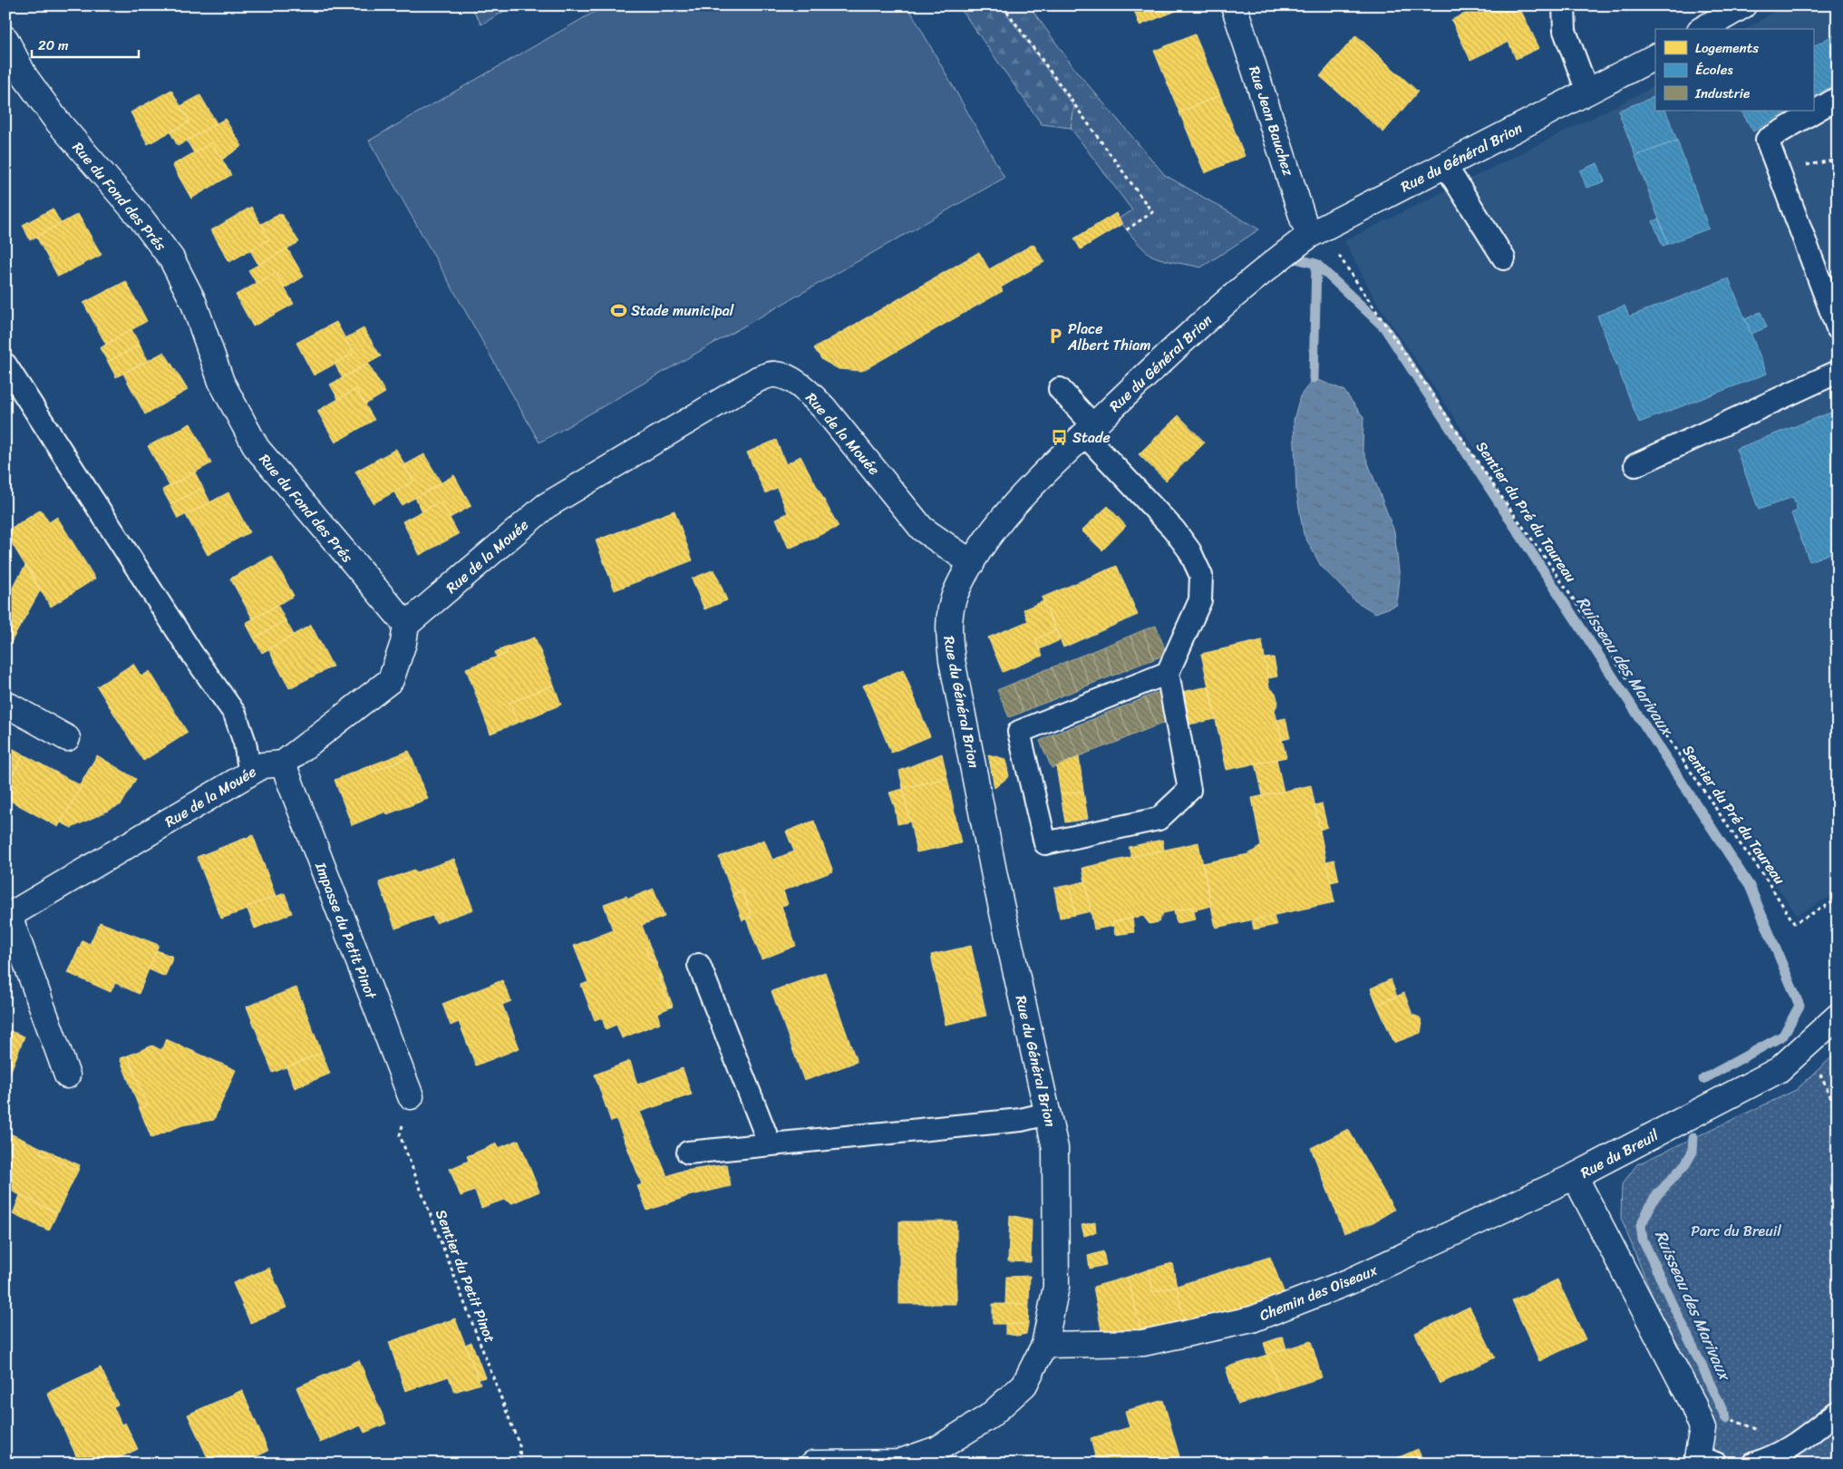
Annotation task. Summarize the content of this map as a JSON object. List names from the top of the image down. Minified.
{"streets":{"street":["Rue Jean Bauchez","Rue du Général Brion","Rue du Fond des Prés","Rue de la Mouée","Impasse du Petit Pinot","Rue du Breuil","Chemin des Oiseaux"],"path":["Sentier du Pré du Taureau","Sentier du Petit Pinot"]},"crossings":[["Rue Jean Bauchez","Rue du Général Brion"],["Rue Jean Bauchez","Sentier du Pré du Taureau"],["Rue du Général Brion","Rue de la Mouée"],["Rue du Général Brion","Sentier du Pré du Taureau"],["Rue du Général Brion","Chemin des Oiseaux"],["Rue du Fond des Prés","Rue de la Mouée"],["Rue de la Mouée","Impasse du Petit Pinot"],["Impasse du Petit Pinot","Sentier du Petit Pinot"],["Rue du Breuil","Chemin des Oiseaux"]],"water":["Ruisseau des Marivaux"],"parks":["Parc du Breuil"],"places":{"sports":["Stade municipal"],"parking":["Place Albert Thiam"],"bus stop":["Stade"]},"legend":["Logements","Écoles","Industrie"],"scale_bar":"20 m"}
